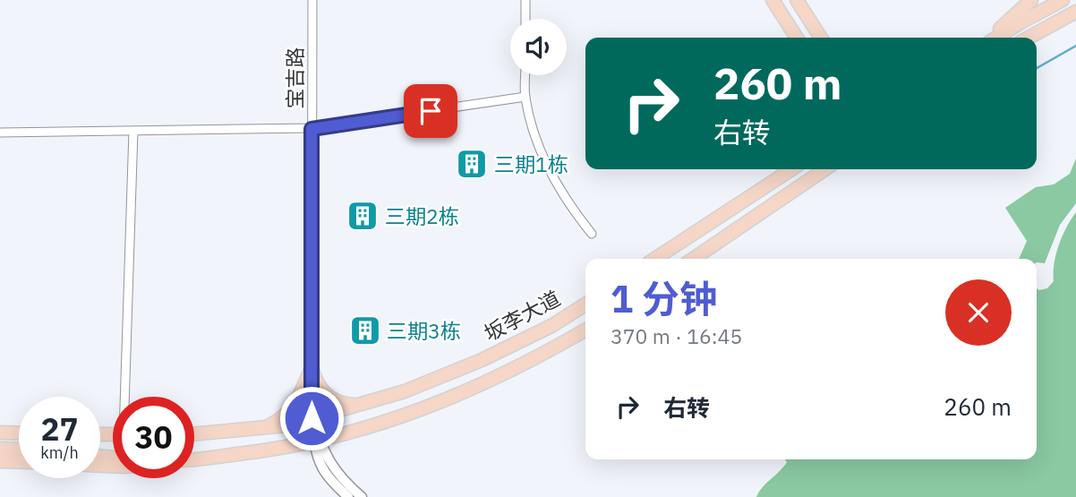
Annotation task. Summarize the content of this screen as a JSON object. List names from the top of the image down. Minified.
{"streets":{"main road":["坂李大道"],"street":["宝吉路"]},"crossings":[["宝吉路","坂李大道"]],"places":{"building":["三期1栋","三期2栋","三期3栋"]},"page":{"turn":["260 m","右转"],"heading":["1 分钟","370 m · 16:45"],"list":[{"name":"右转","value":"260 m"}],"speed":"27 km/h","limit":"30"}}
